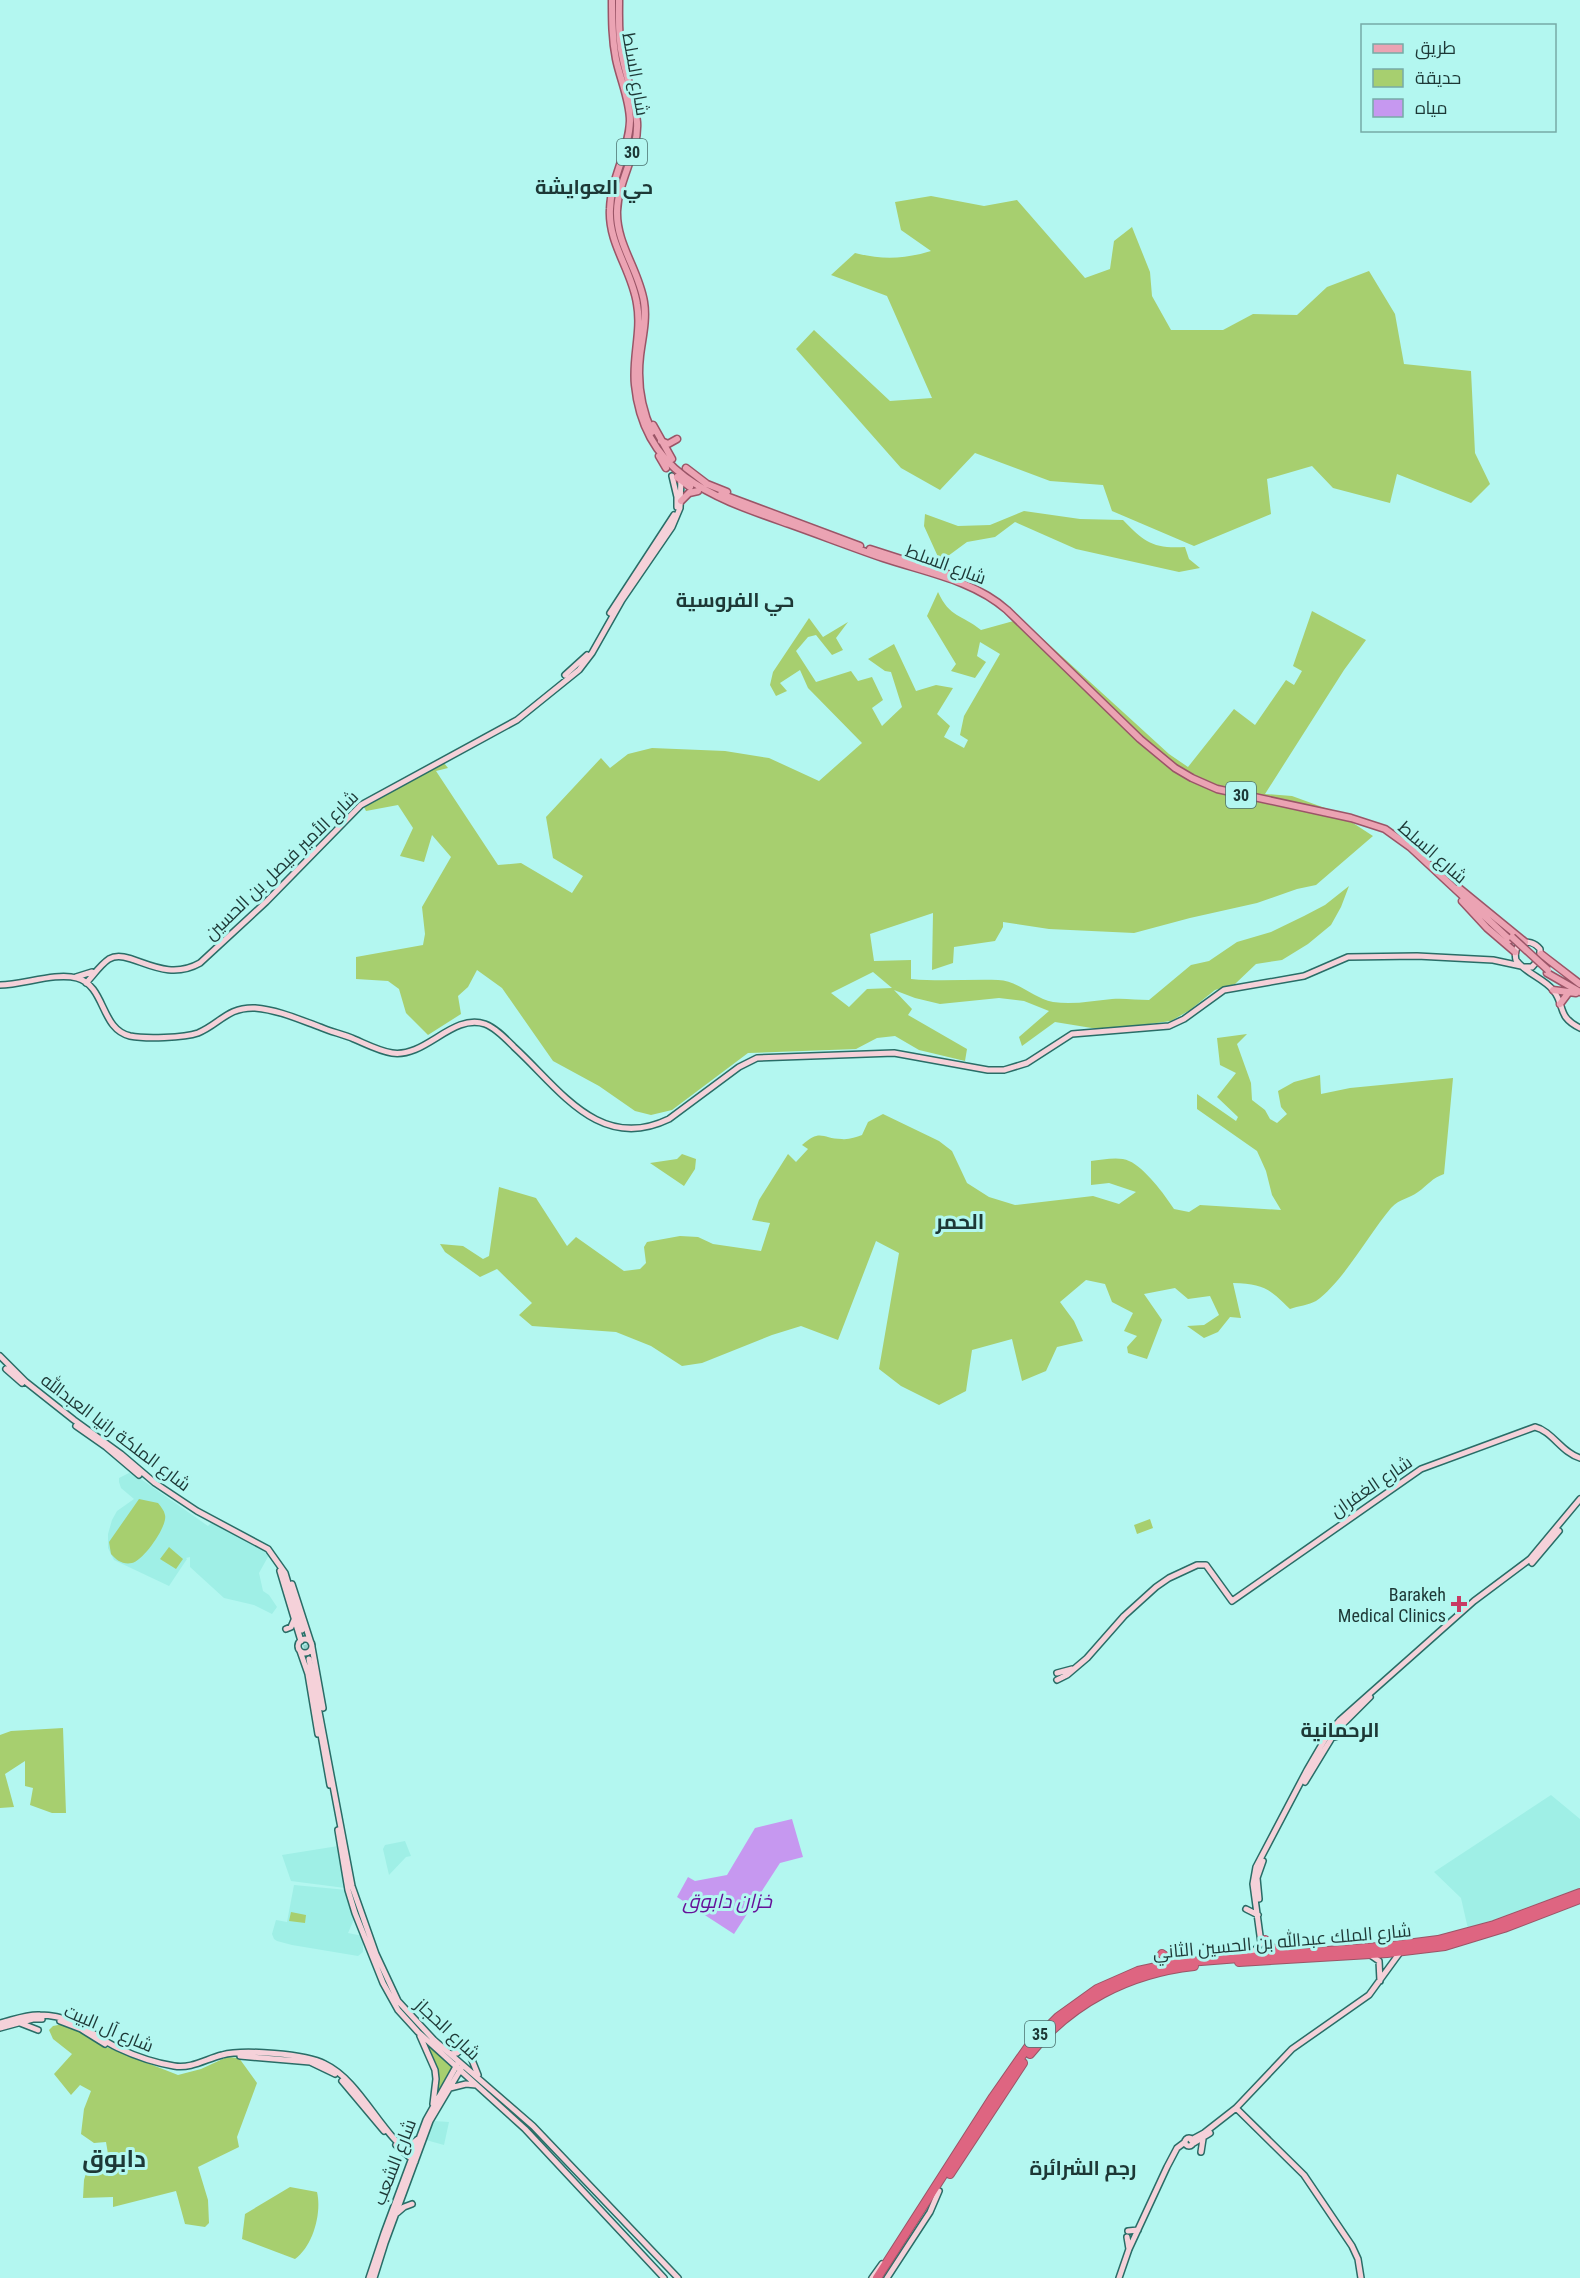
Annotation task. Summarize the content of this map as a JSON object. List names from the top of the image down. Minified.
{"streets":{"highway":["شارع الملك عبدالله بن الحسين الثاني","35"],"main road":["شارع السلط","30"],"street":["شارع الأمير فيصل بن الحسين","شارع الملكة رانيا العبدالله","شارع الغفران","شارع آل البيت","شارع الحجاز","شارع الشعب"]},"crossings":[["شارع آل البيت","شارع الشعب"],["شارع الحجاز","شارع الشعب"]],"districts":["حي العوايشة","حي الفروسية","الحمر","الرحمانية","دابوق","رجم الشرائرة"],"water":["خزان دابوق"],"places":{"health":["Barakeh Medical Clinics"]},"legend":["طريق","حديقة","مياه"]}
